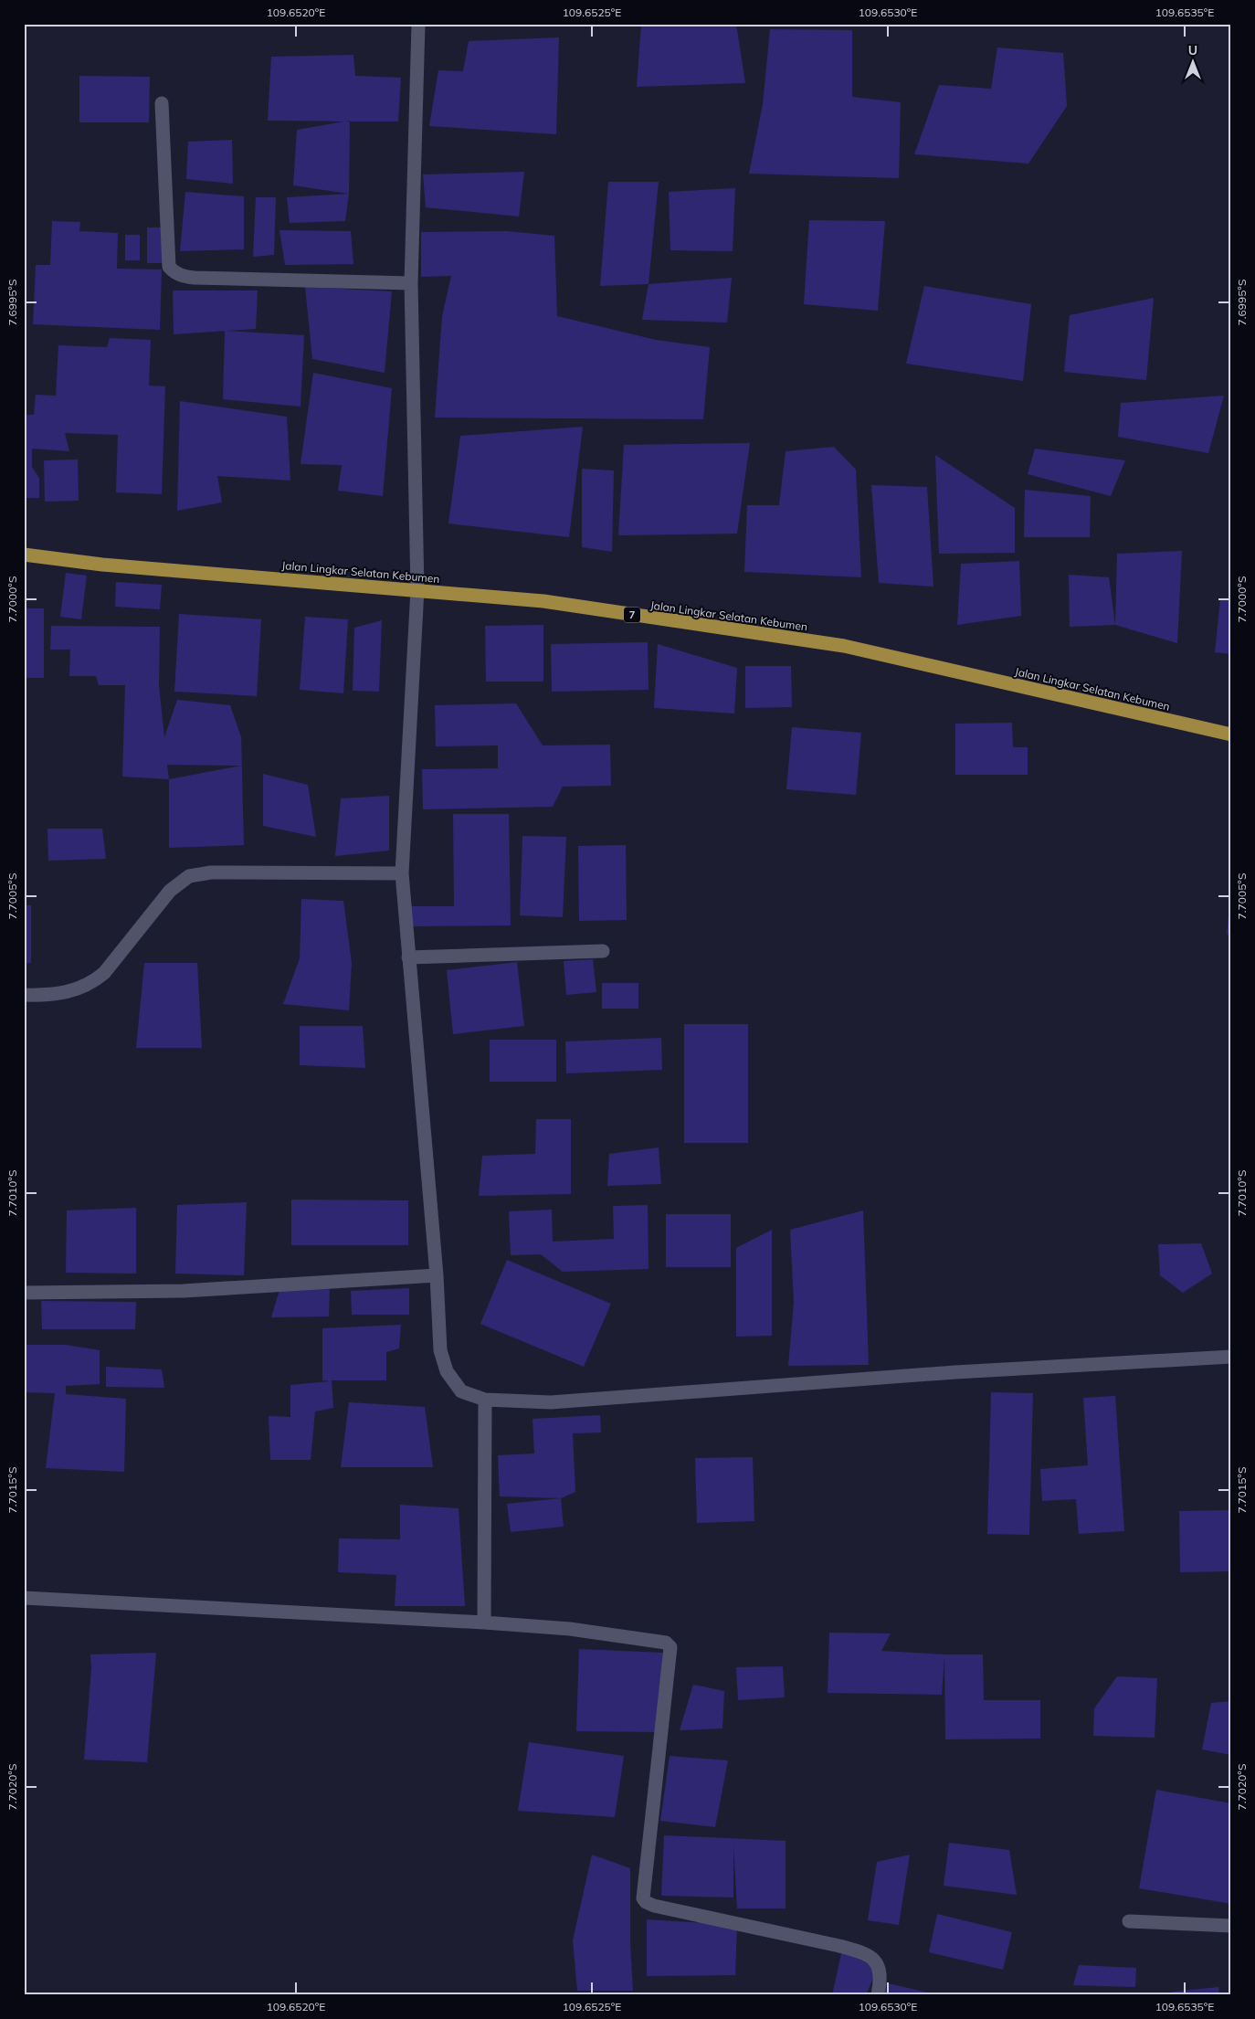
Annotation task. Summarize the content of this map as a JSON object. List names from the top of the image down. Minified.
{"streets":{"highway":["Jalan Lingkar Selatan Kebumen","7"]},"north":"top","coordinates":["109.6520°E","109.6525°E","109.6530°E","109.6535°E","7.6995°S","7.7000°S","7.7005°S","7.7010°S","7.7015°S","7.7020°S"]}
